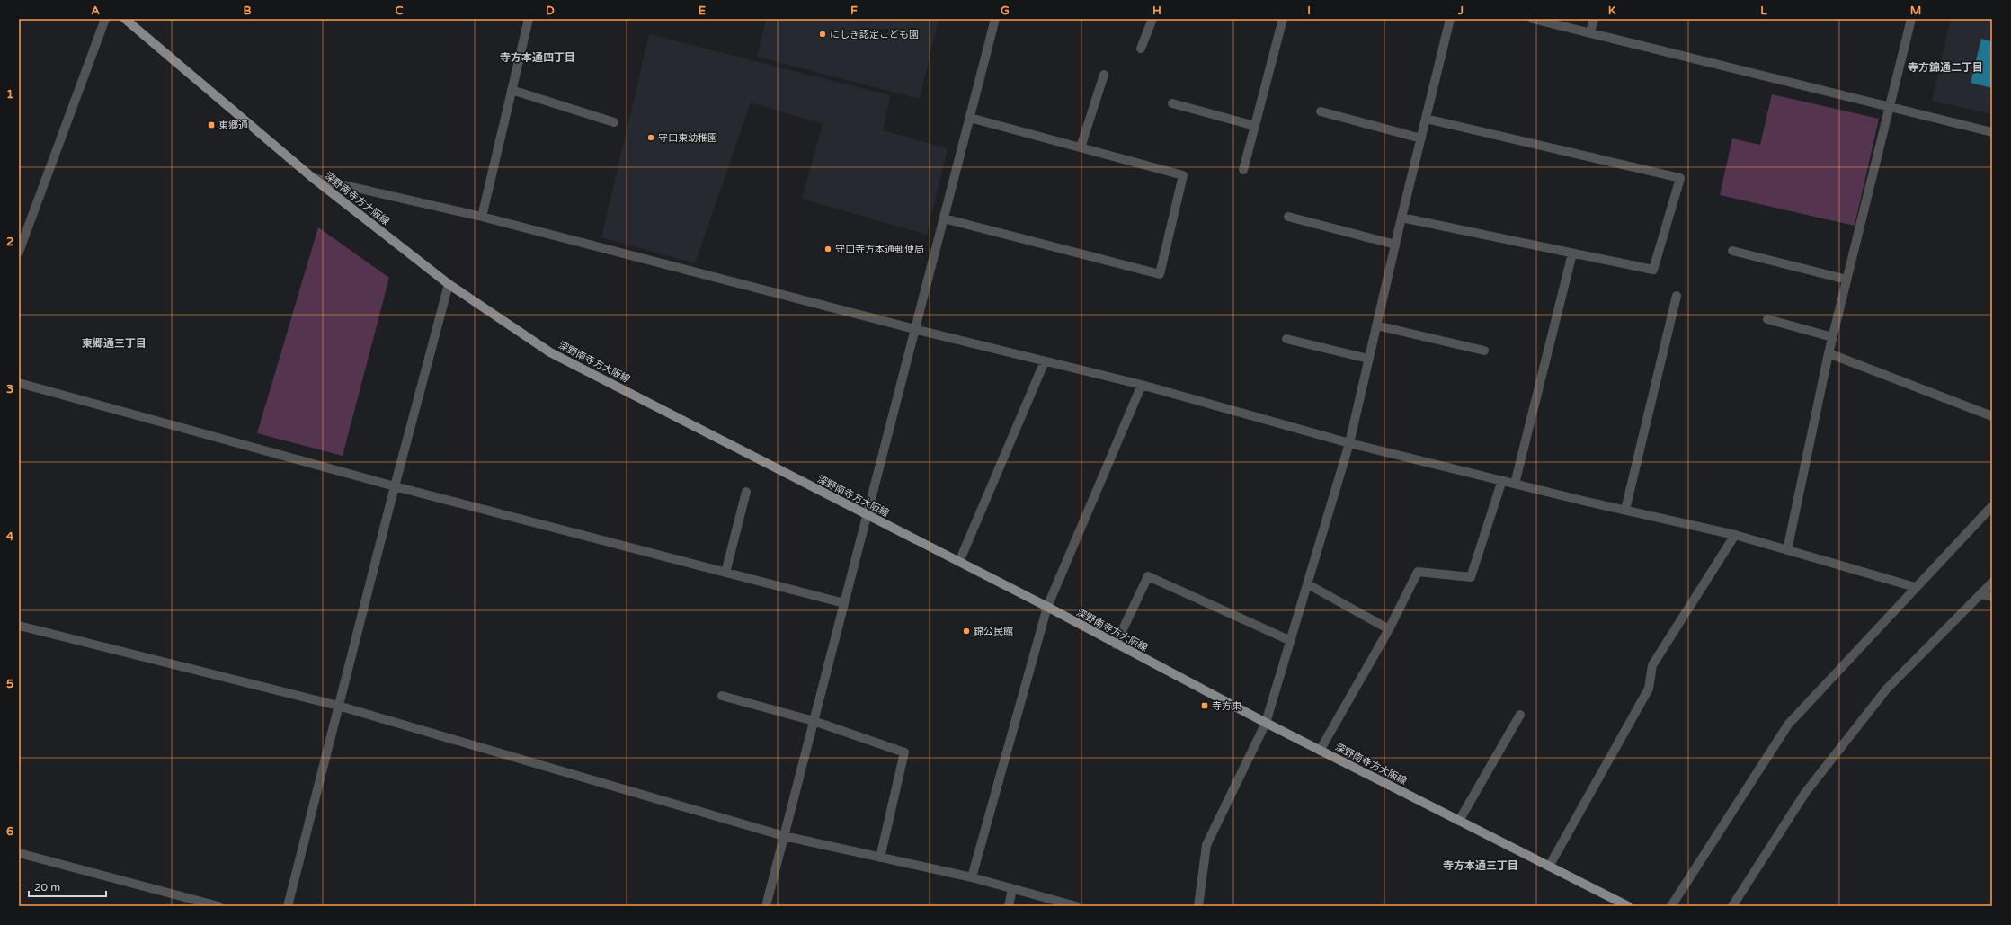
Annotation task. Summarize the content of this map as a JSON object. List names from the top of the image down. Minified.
{"streets":{"main road":["深野南寺方大阪線"]},"districts":["寺方本通四丁目","寺方錦通二丁目","東郷通三丁目","寺方本通三丁目"],"places":{"other":["にしき認定こども園","守口東幼稚園","守口寺方本通郵便局","錦公民館"],"transit":["東郷通","寺方東"]},"scale_bar":"20 m","grid":{"columns":["A","B","C","D","E","F","G","H","I","J","K","L","M"],"rows":["1","2","3","4","5","6"]}}
